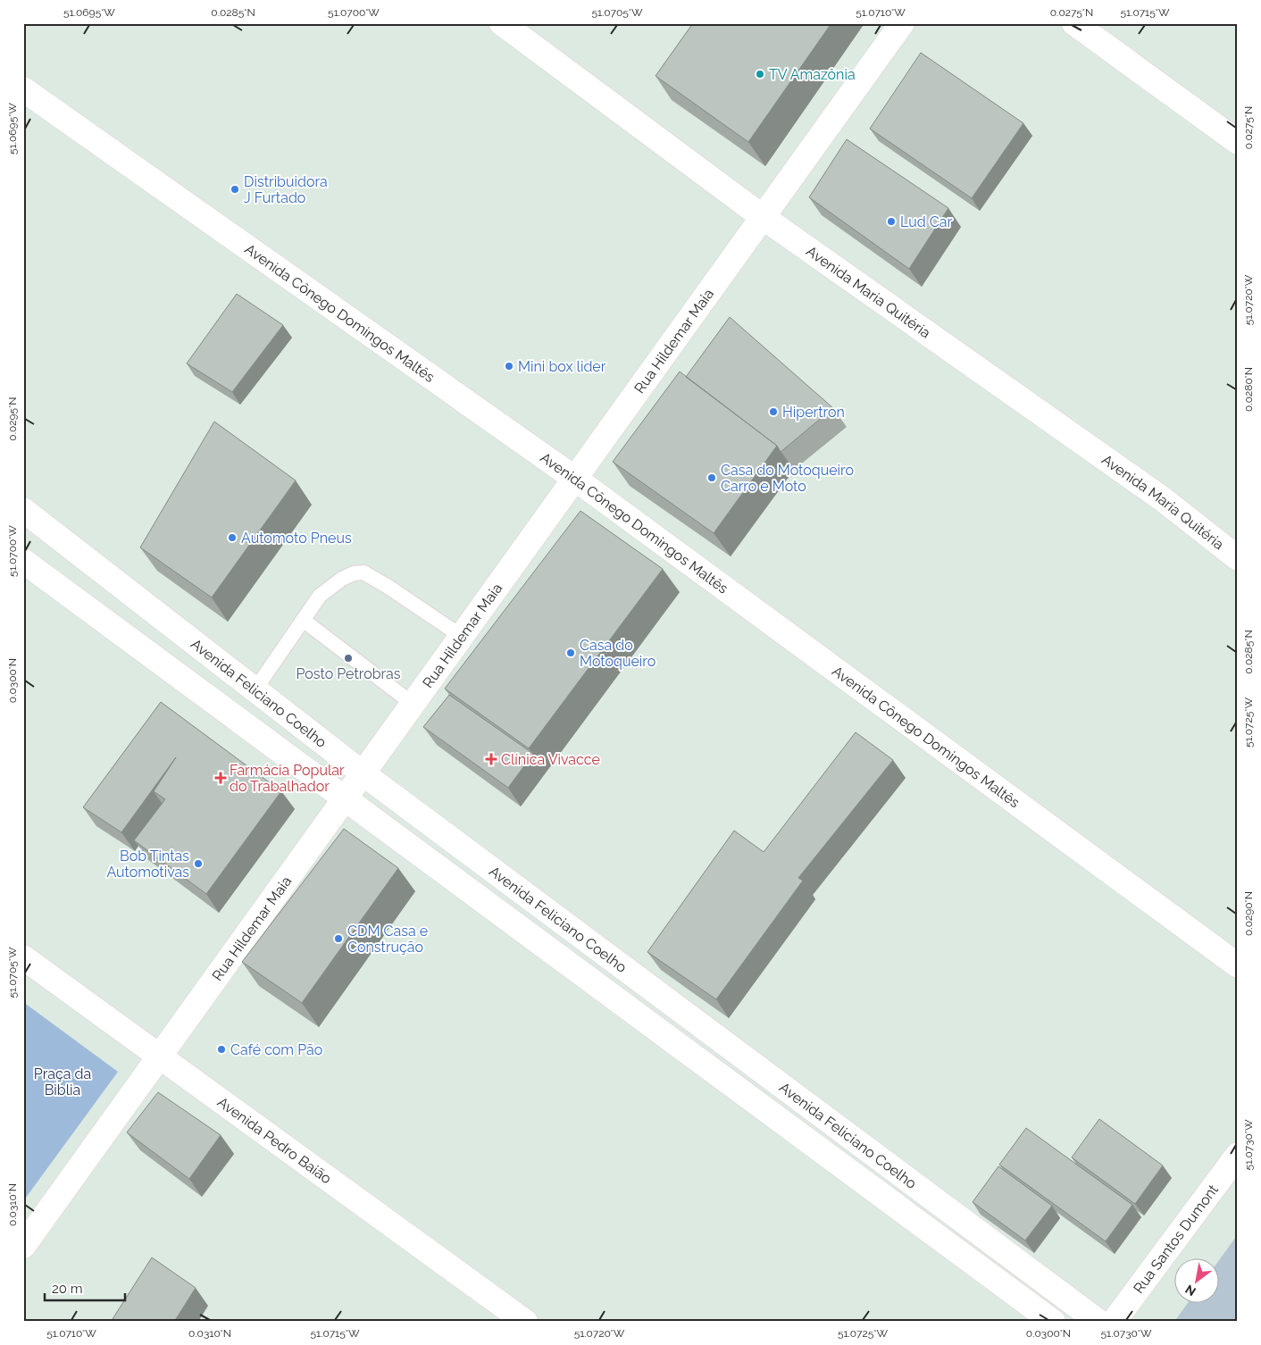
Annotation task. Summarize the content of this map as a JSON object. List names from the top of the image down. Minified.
{"streets":{"street":["Avenida Maria Quitéria","Avenida Cônego Domingos Maltês","Rua Hildemar Maia","Avenida Feliciano Coelho","Avenida Pedro Baião","Rua Santos Dumont"]},"crossings":[["Avenida Maria Quitéria","Rua Hildemar Maia"],["Avenida Cônego Domingos Maltês","Rua Hildemar Maia"],["Rua Hildemar Maia","Avenida Feliciano Coelho"],["Rua Hildemar Maia","Avenida Pedro Baião"]],"parks":["Praça da Biblia"],"places":{"other":["TV Amazônia","Distribuidora J Furtado","Lud Car","Mini box lider","Hipertron","Casa do Motoqueiro Carro e Moto","Automoto Pneus","Casa do Motoqueiro","Posto Petrobras","Bob Tintas Automotivas","CDM Casa e Construção","Café com Pão"],"health":["Clínica Vivacce","Farmácia Popular do Trabalhador"]},"scale_bar":"20 m","north":"bottom left","coordinates":["51.0695°W","0.0285°N","51.0700°W","51.0705°W","51.0710°W","0.0275°N","51.0715°W","51.0720°W","0.0280°N","0.0295°N","0.0300°N","51.0725°W","0.0290°N","51.0730°W","0.0310°N"]}
